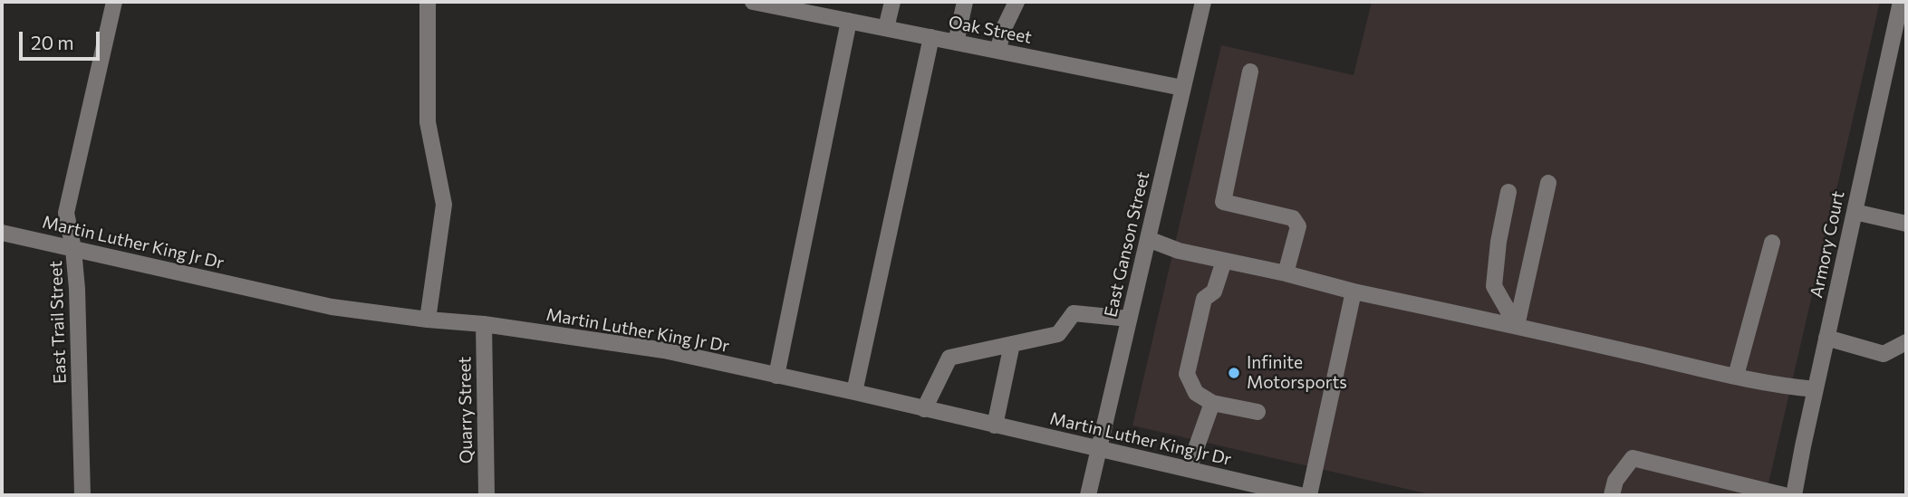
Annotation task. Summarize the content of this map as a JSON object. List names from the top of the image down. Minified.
{"streets":{"street":["Oak Street","Martin Luther King Jr Dr","East Ganson Street","Armory Court","East Trail Street","Quarry Street"]},"crossings":[["Oak Street","East Ganson Street"],["Martin Luther King Jr Dr","East Ganson Street"],["Martin Luther King Jr Dr","East Trail Street"],["Martin Luther King Jr Dr","Quarry Street"]],"places":["Infinite Motorsports"],"scale_bar":"20 m"}
